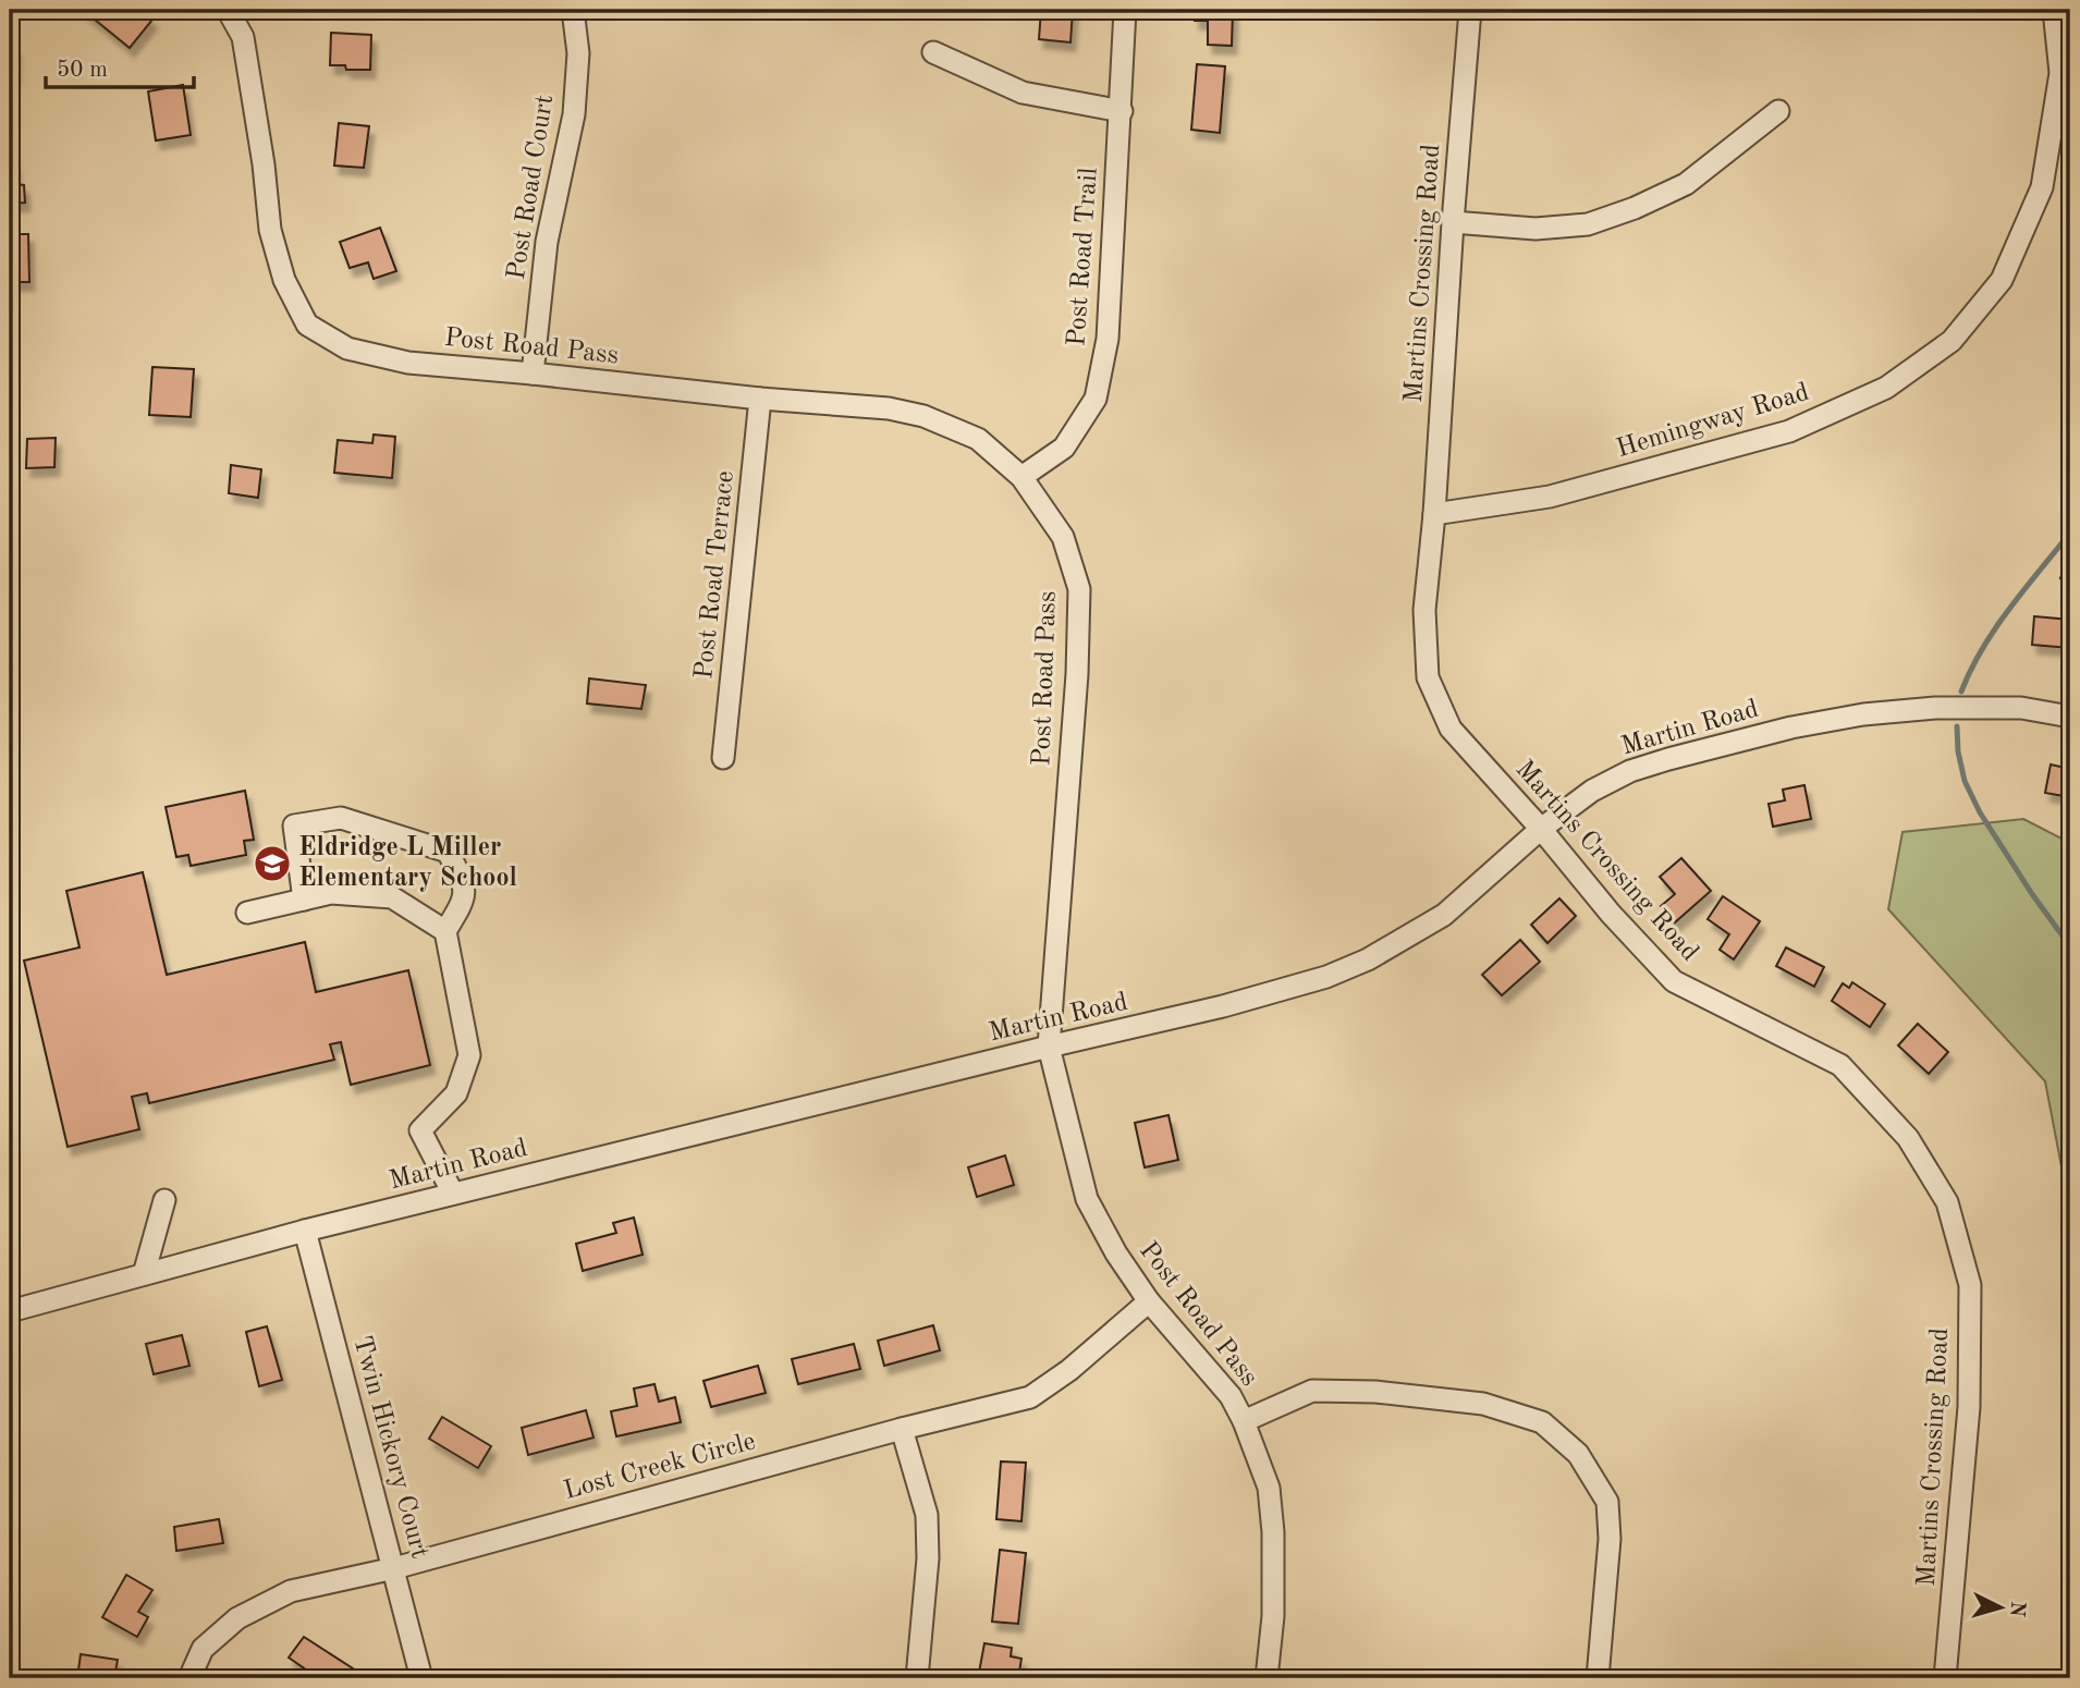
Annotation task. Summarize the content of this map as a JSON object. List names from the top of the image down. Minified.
{"streets":{"street":["Post Road Court","Post Road Trail","Martins Crossing Road","Post Road Pass","Hemingway Road","Post Road Terrace","Martin Road","Twin Hickory Court","Lost Creek Circle"]},"crossings":[["Post Road Court","Post Road Pass"],["Post Road Trail","Post Road Pass"],["Martins Crossing Road","Hemingway Road"],["Martins Crossing Road","Martin Road"],["Post Road Pass","Post Road Terrace"],["Post Road Pass","Martin Road"],["Post Road Pass","Lost Creek Circle"],["Martin Road","Twin Hickory Court"],["Twin Hickory Court","Lost Creek Circle"]],"places":{"school or university":["Eldridge L Miller Elementary School"]},"scale_bar":"50 m","north":"right"}
